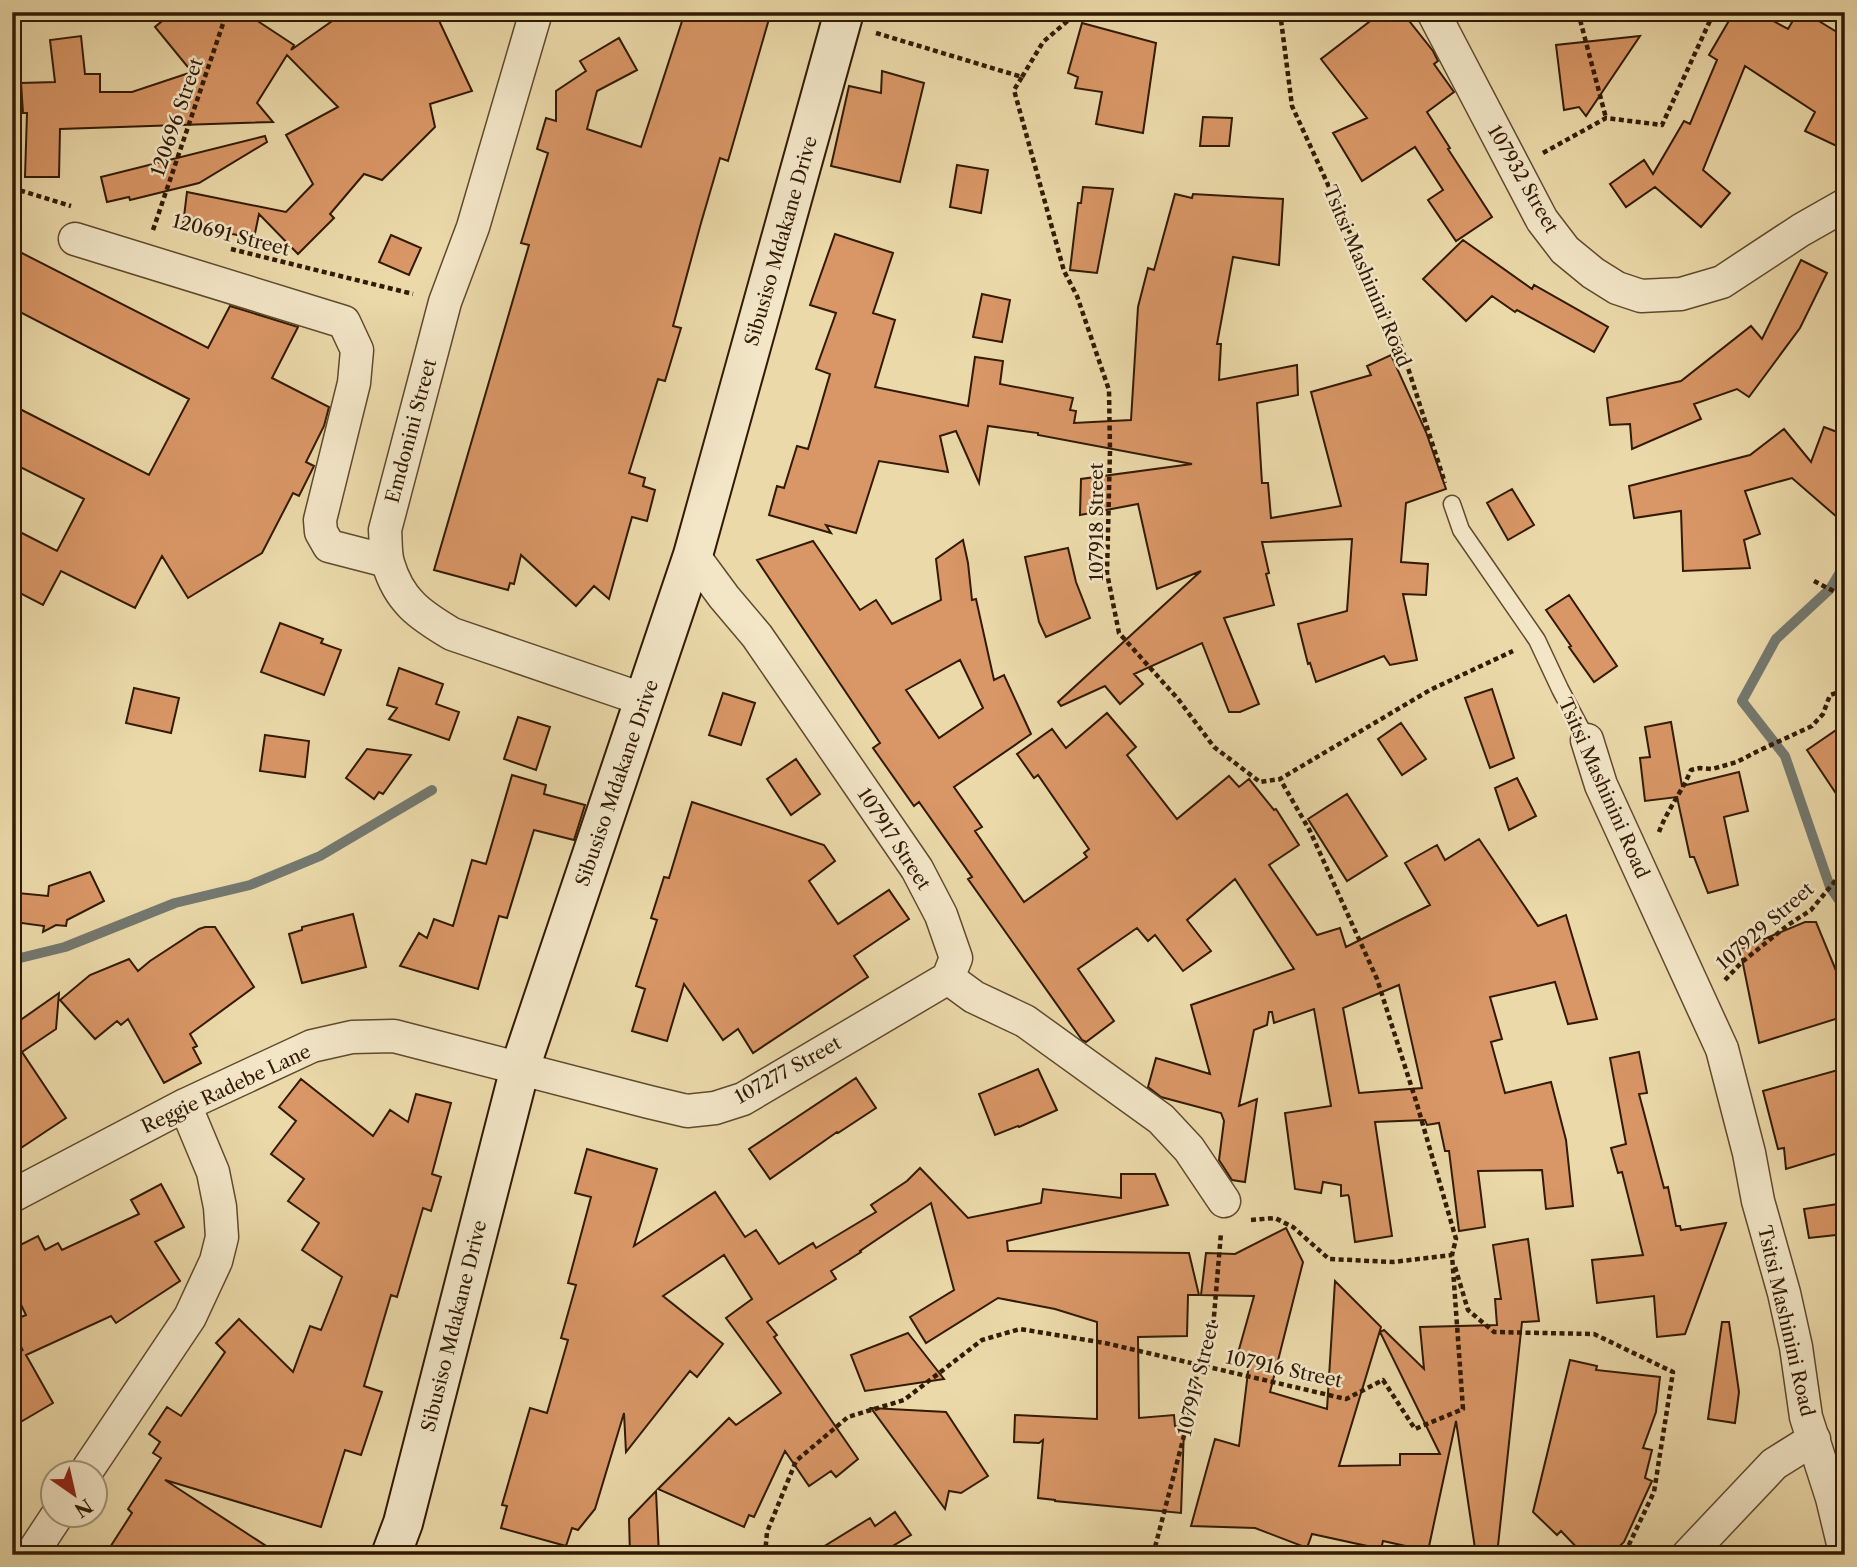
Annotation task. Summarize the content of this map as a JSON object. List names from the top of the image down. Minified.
{"streets":{"street":["107932 Street","Sibusiso Mdakane Drive","Tsitsi Mashinini Road","Emdonini Street","107917 Street","107277 Street","Reggie Radebe Lane"],"path":["120696 Street","120691 Street","107918 Street","107929 Street","107916 Street"]},"crossings":[["120691 Street","Emdonini Street"],["Sibusiso Mdakane Drive","Emdonini Street"],["Sibusiso Mdakane Drive","107917 Street"],["Sibusiso Mdakane Drive","107277 Street"],["Sibusiso Mdakane Drive","Reggie Radebe Lane"],["Tsitsi Mashinini Road","107929 Street"],["107918 Street","107916 Street"],["107917 Street","107277 Street"],["107917 Street","107916 Street"],["107277 Street","Reggie Radebe Lane"]],"north":"bottom right"}
